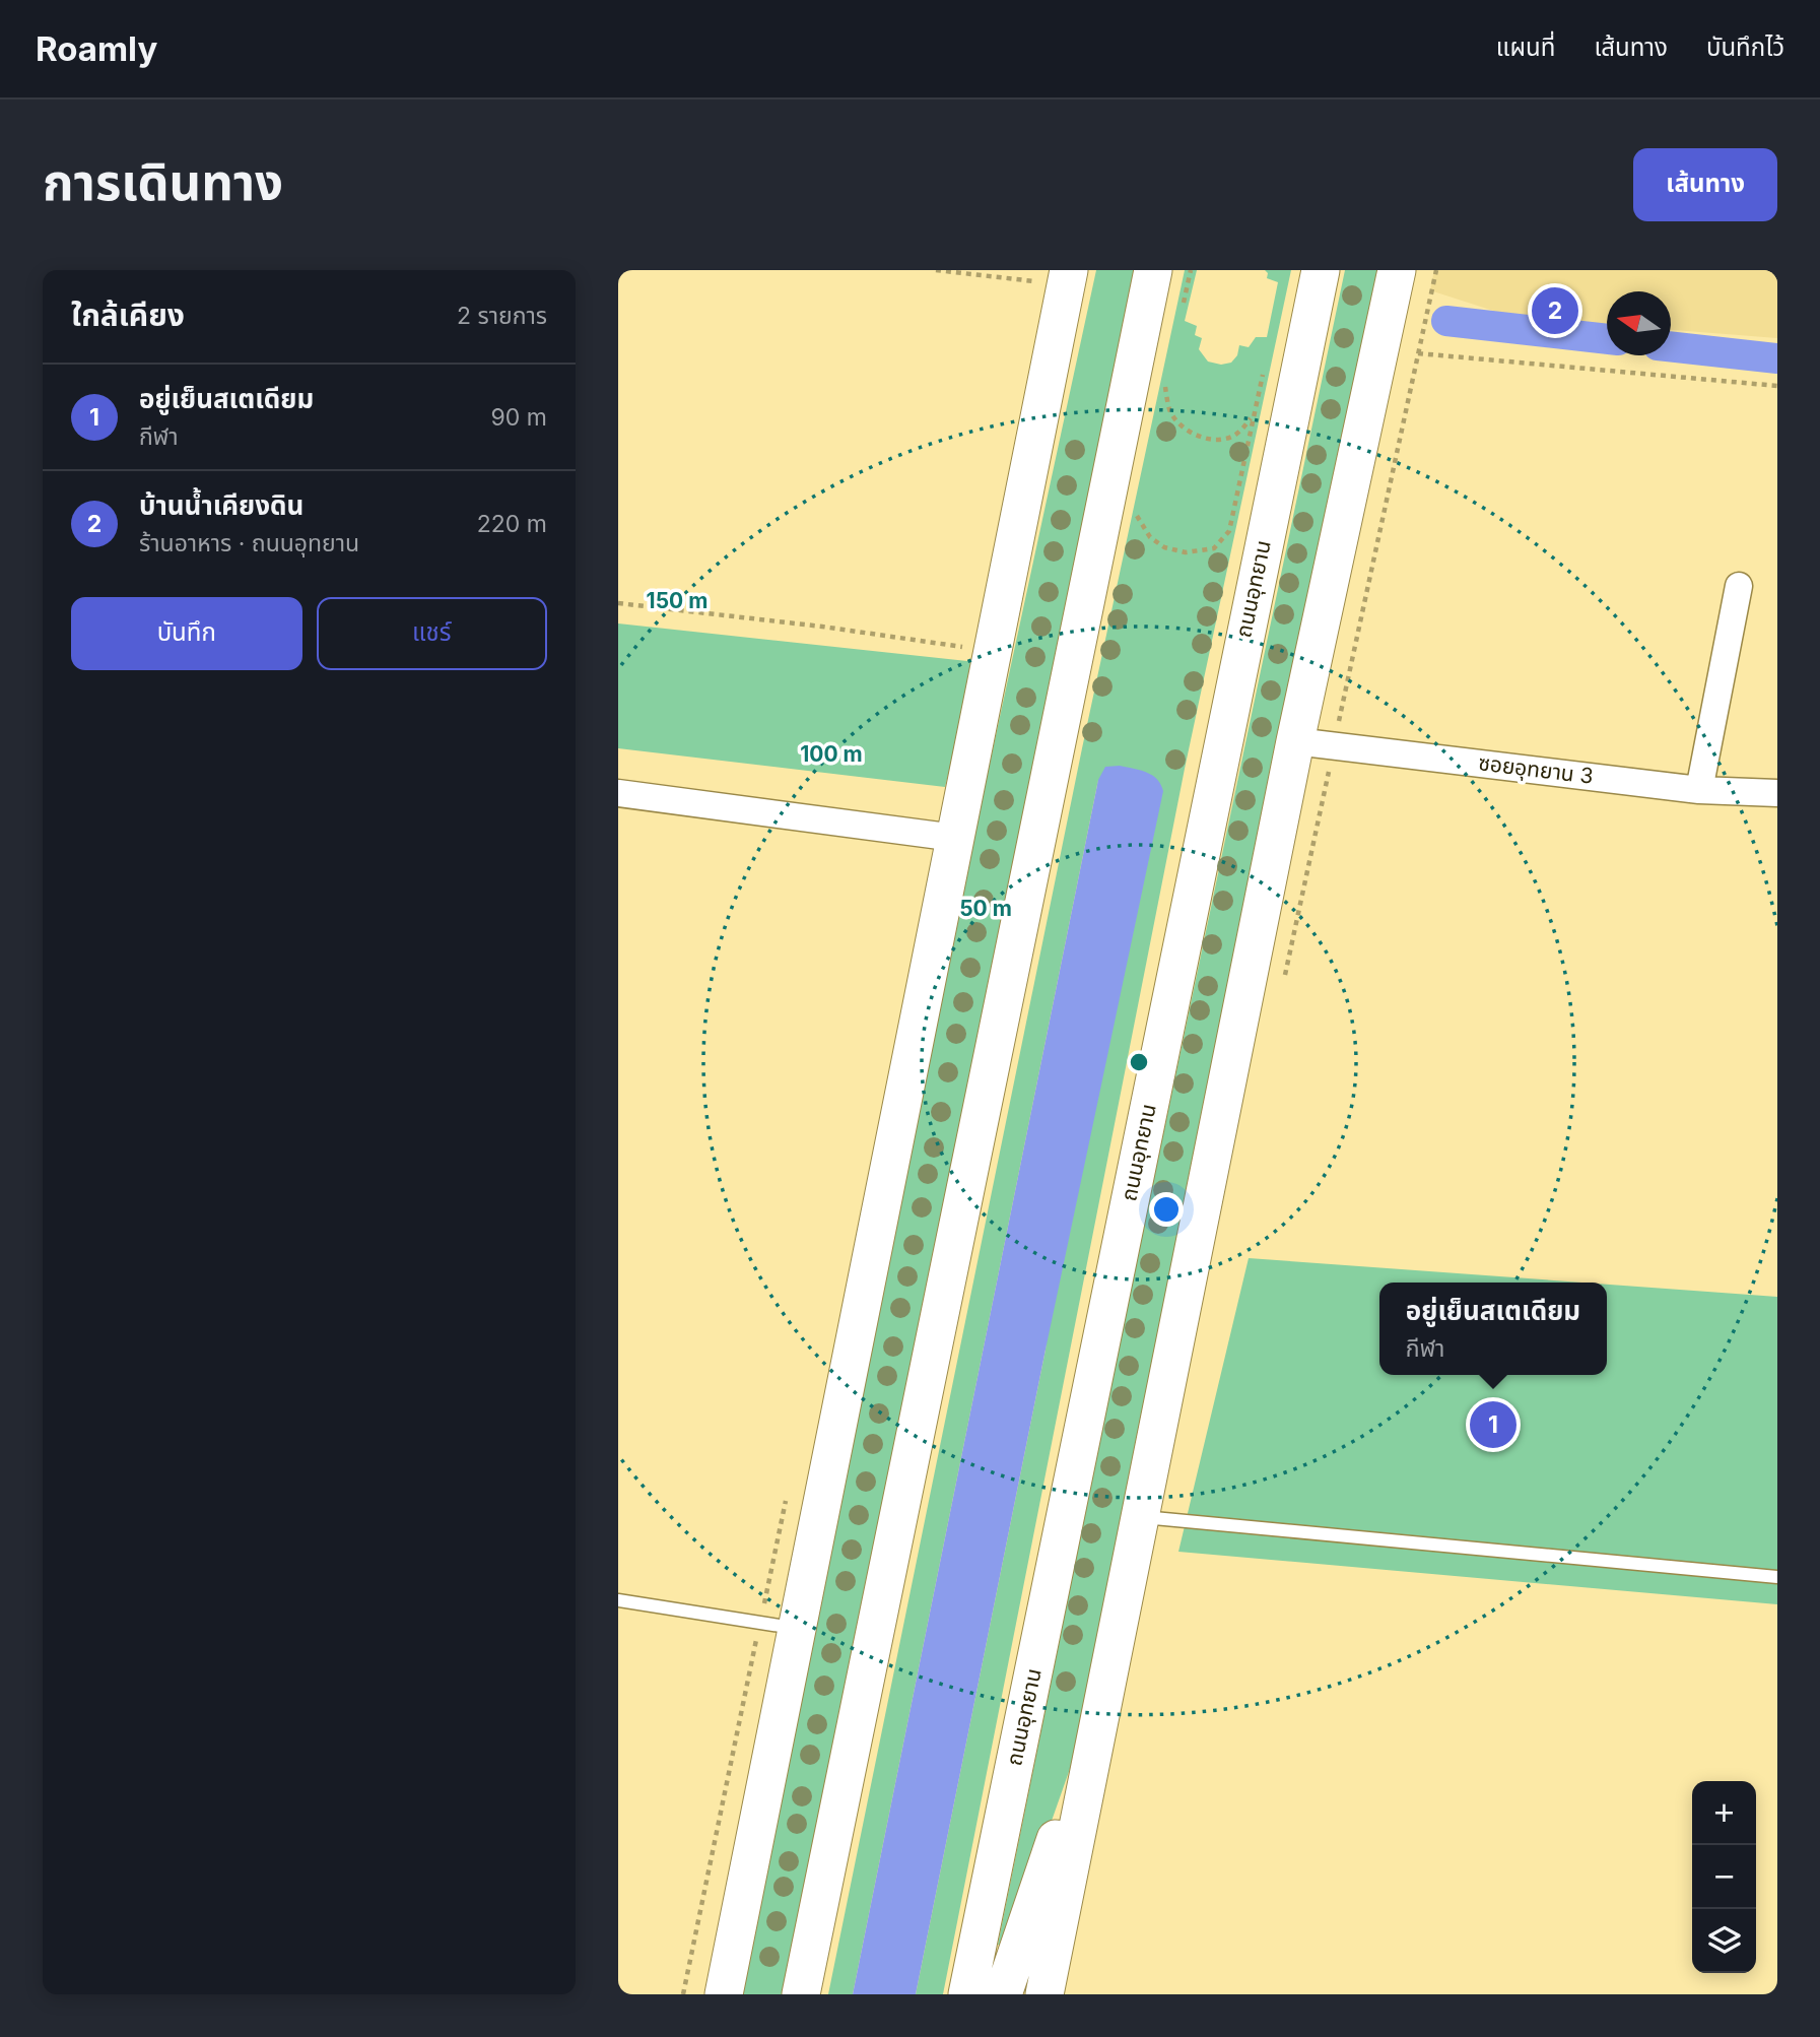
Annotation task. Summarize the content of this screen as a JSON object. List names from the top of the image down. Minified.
{"streets":{"main road":["ถนนอุทยาน"],"street":["ซอยอุทยาน 3"]},"north":"left","page":{"header":"Roamly","nav":["แผนที่","เส้นทาง","บันทึกไว้"],"title":"การเดินทาง","buttons":["เส้นทาง",["บันทึก","แชร์"]],"heading":["ใกล้เคียง","2 รายการ"],"pins":["2","1"],"list":[{"mark":"1","name":"อยู่เย็นสเตเดียม","note":"กีฬา","value":"90 m"},{"mark":"2","name":"บ้านน้ำเคียงดิน","note":"ร้านอาหาร · ถนนอุทยาน","value":"220 m"}],"popup":["อยู่เย็นสเตเดียม","กีฬา"],"map_buttons":["+","−"]},"rings":["150 m","100 m","50 m"]}
